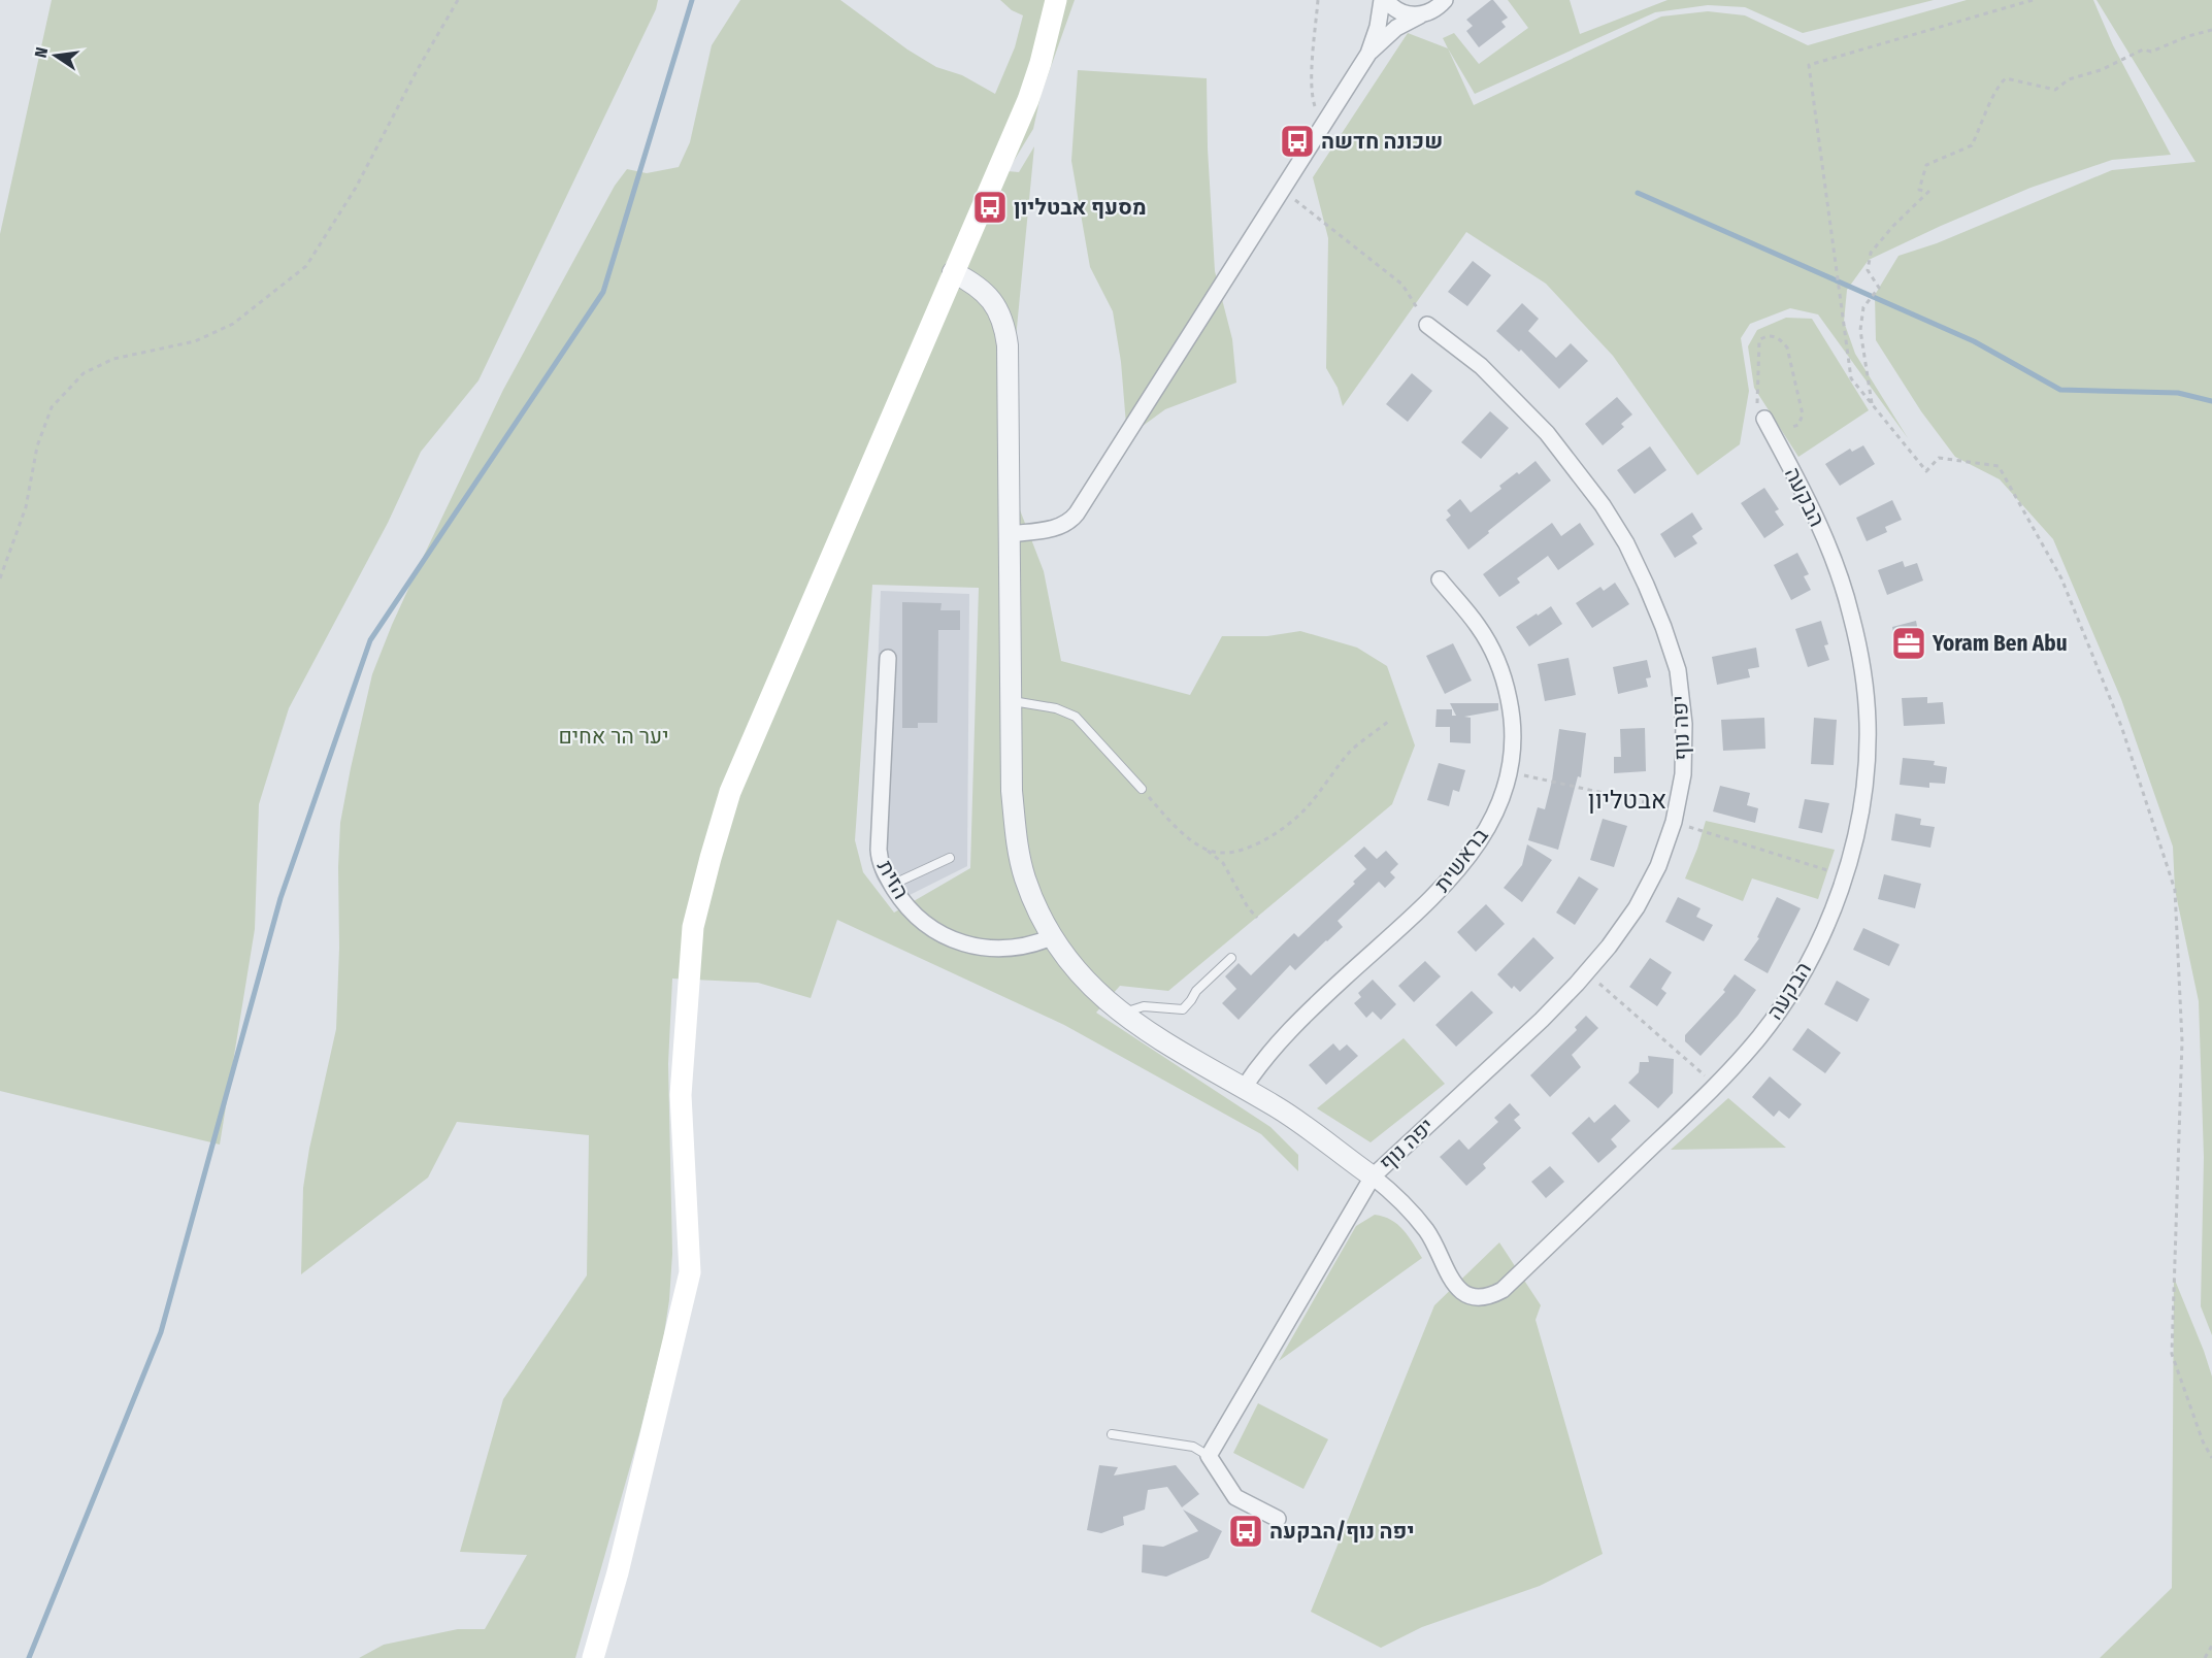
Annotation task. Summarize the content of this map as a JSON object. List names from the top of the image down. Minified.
{"streets":{"street":["הבקעה","יפה נוף","בראשית","הזית"]},"crossings":[["הבקעה","יפה נוף"]],"districts":["אבטליון"],"parks":["יער הר אחים"],"places":{"bus stop":["שכונה חדשה","מסעף אבטליון","יפה נוף/הבקעה"],"office":["Yoram Ben Abu"]},"north":"left"}
